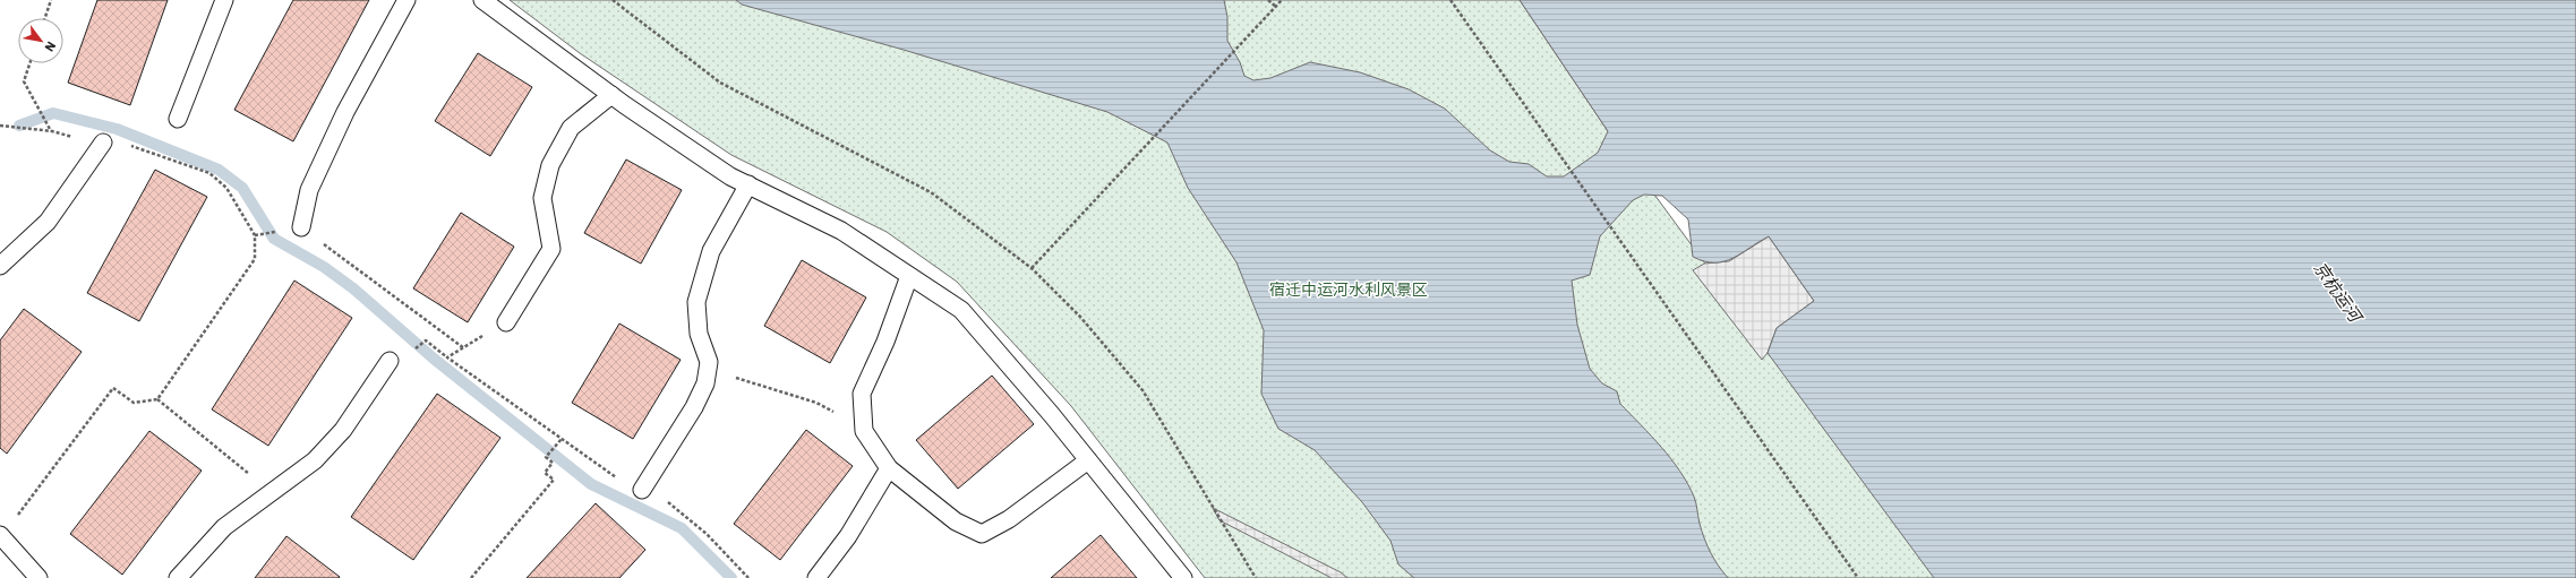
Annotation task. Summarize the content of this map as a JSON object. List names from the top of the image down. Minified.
{"water":["京杭运河"],"parks":["宿迁中运河水利风景区"],"north":"bottom right"}
